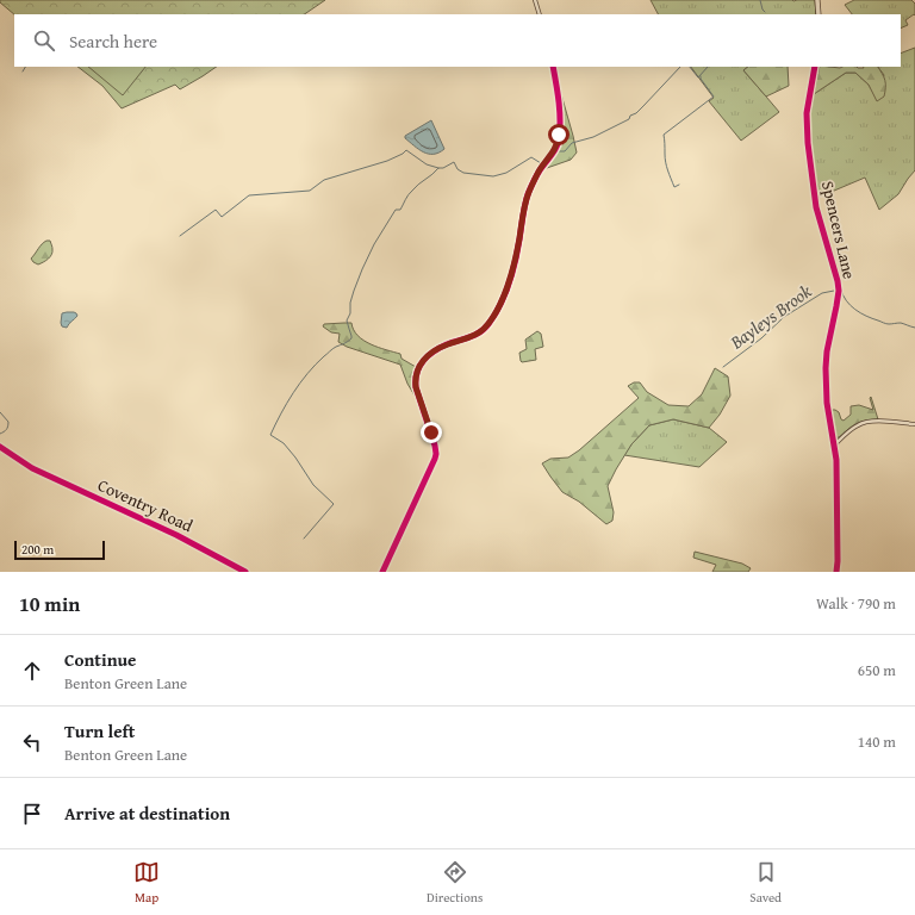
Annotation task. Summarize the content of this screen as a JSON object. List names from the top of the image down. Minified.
{"streets":{"street":["Spencers Lane","Coventry Road"]},"water":["Bayleys Brook"],"scale_bar":"200 m","page":{"search":"Search here","scale":"200 m","heading":["10 min","Walk · 790 m"],"list":[["Continue","Benton Green Lane","650 m"],["Turn left","Benton Green Lane","140 m"],"Arrive at destination"],"nav":["Map","Directions","Saved"]}}
